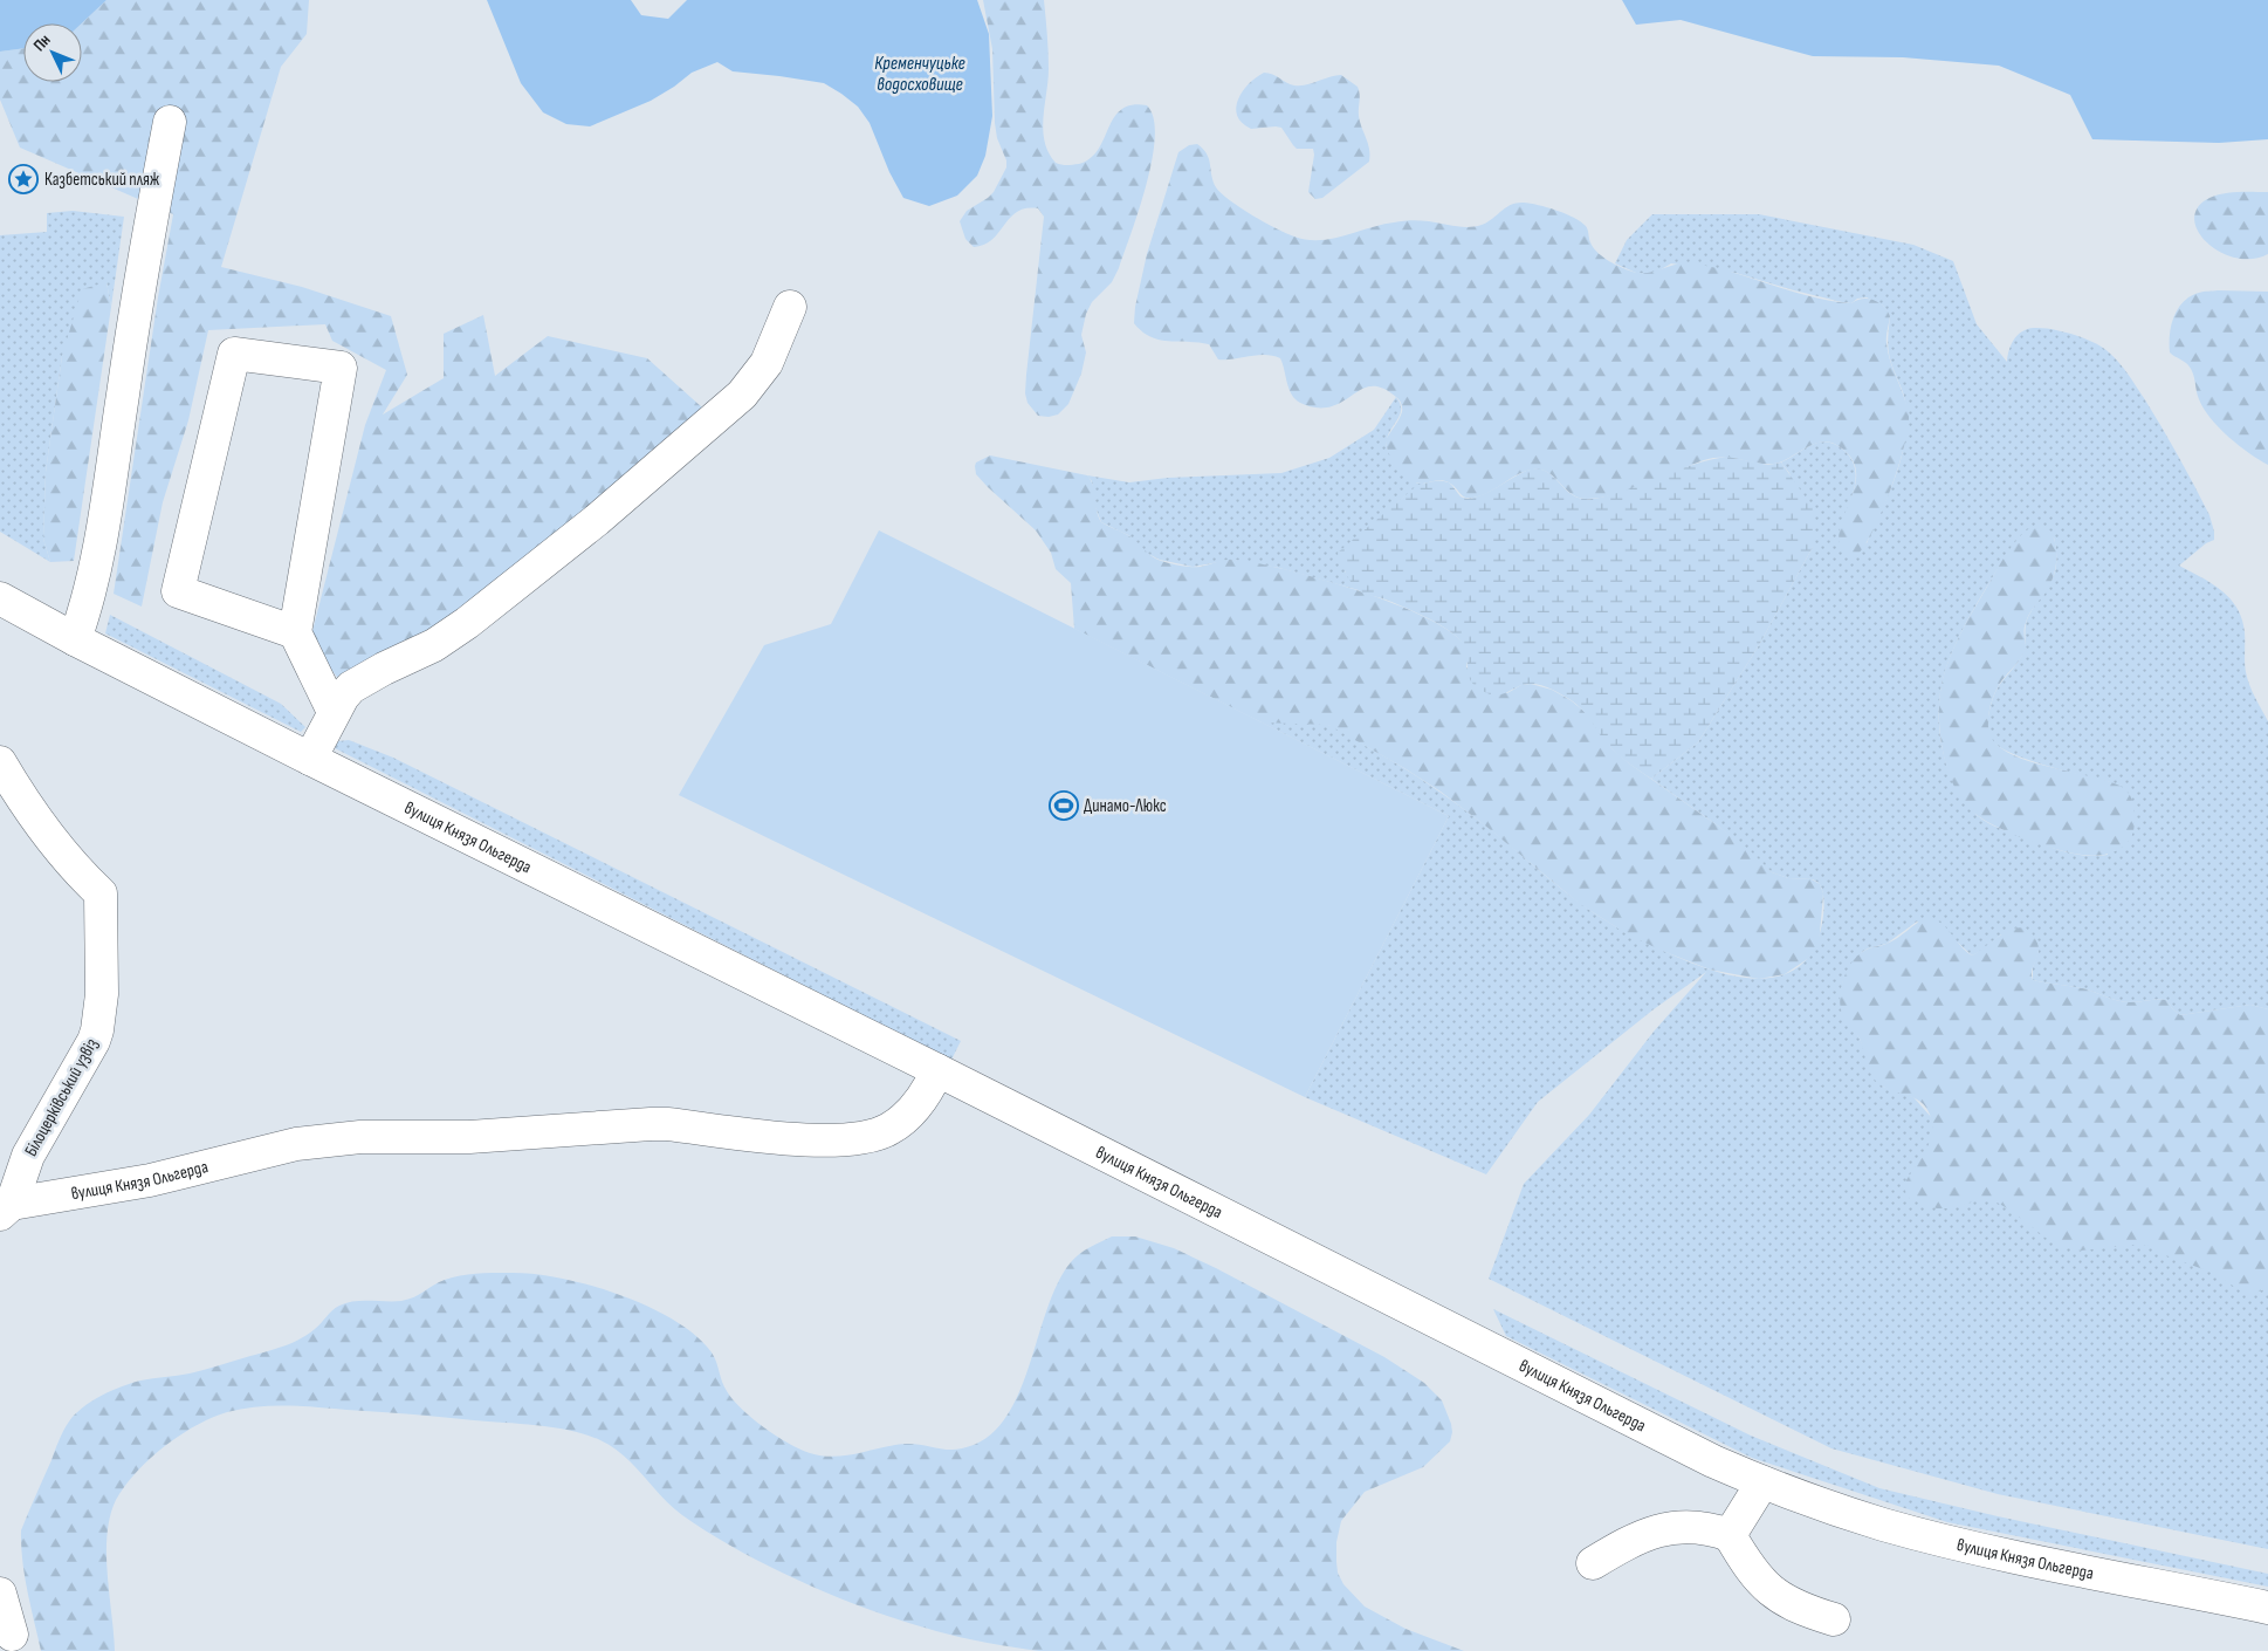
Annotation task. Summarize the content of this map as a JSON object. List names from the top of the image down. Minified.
{"streets":{"street":["вулиця Князя Ольгерда","Білоцерківський узвіз"]},"crossings":[["вулиця Князя Ольгерда","Білоцерківський узвіз"]],"water":["Кременчуцьке водосховище"],"places":{"place":["Казбетський пляж"],"sports":["Динамо-Люкс"]},"north":"top left"}
